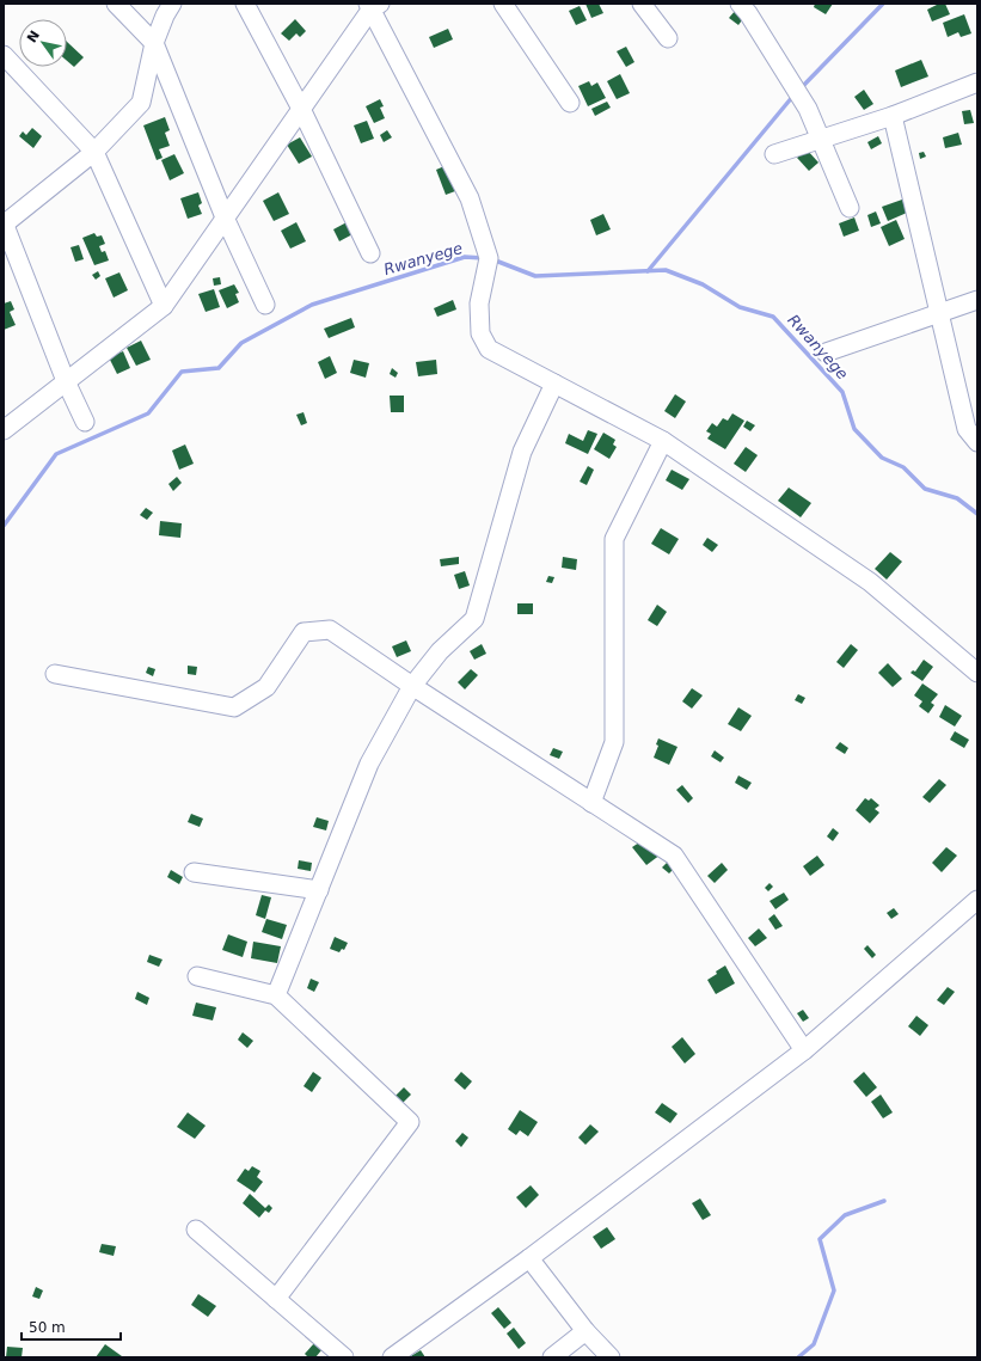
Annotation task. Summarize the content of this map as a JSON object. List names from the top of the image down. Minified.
{"water":["Rwanyege"],"scale_bar":"50 m","north":"top left"}
